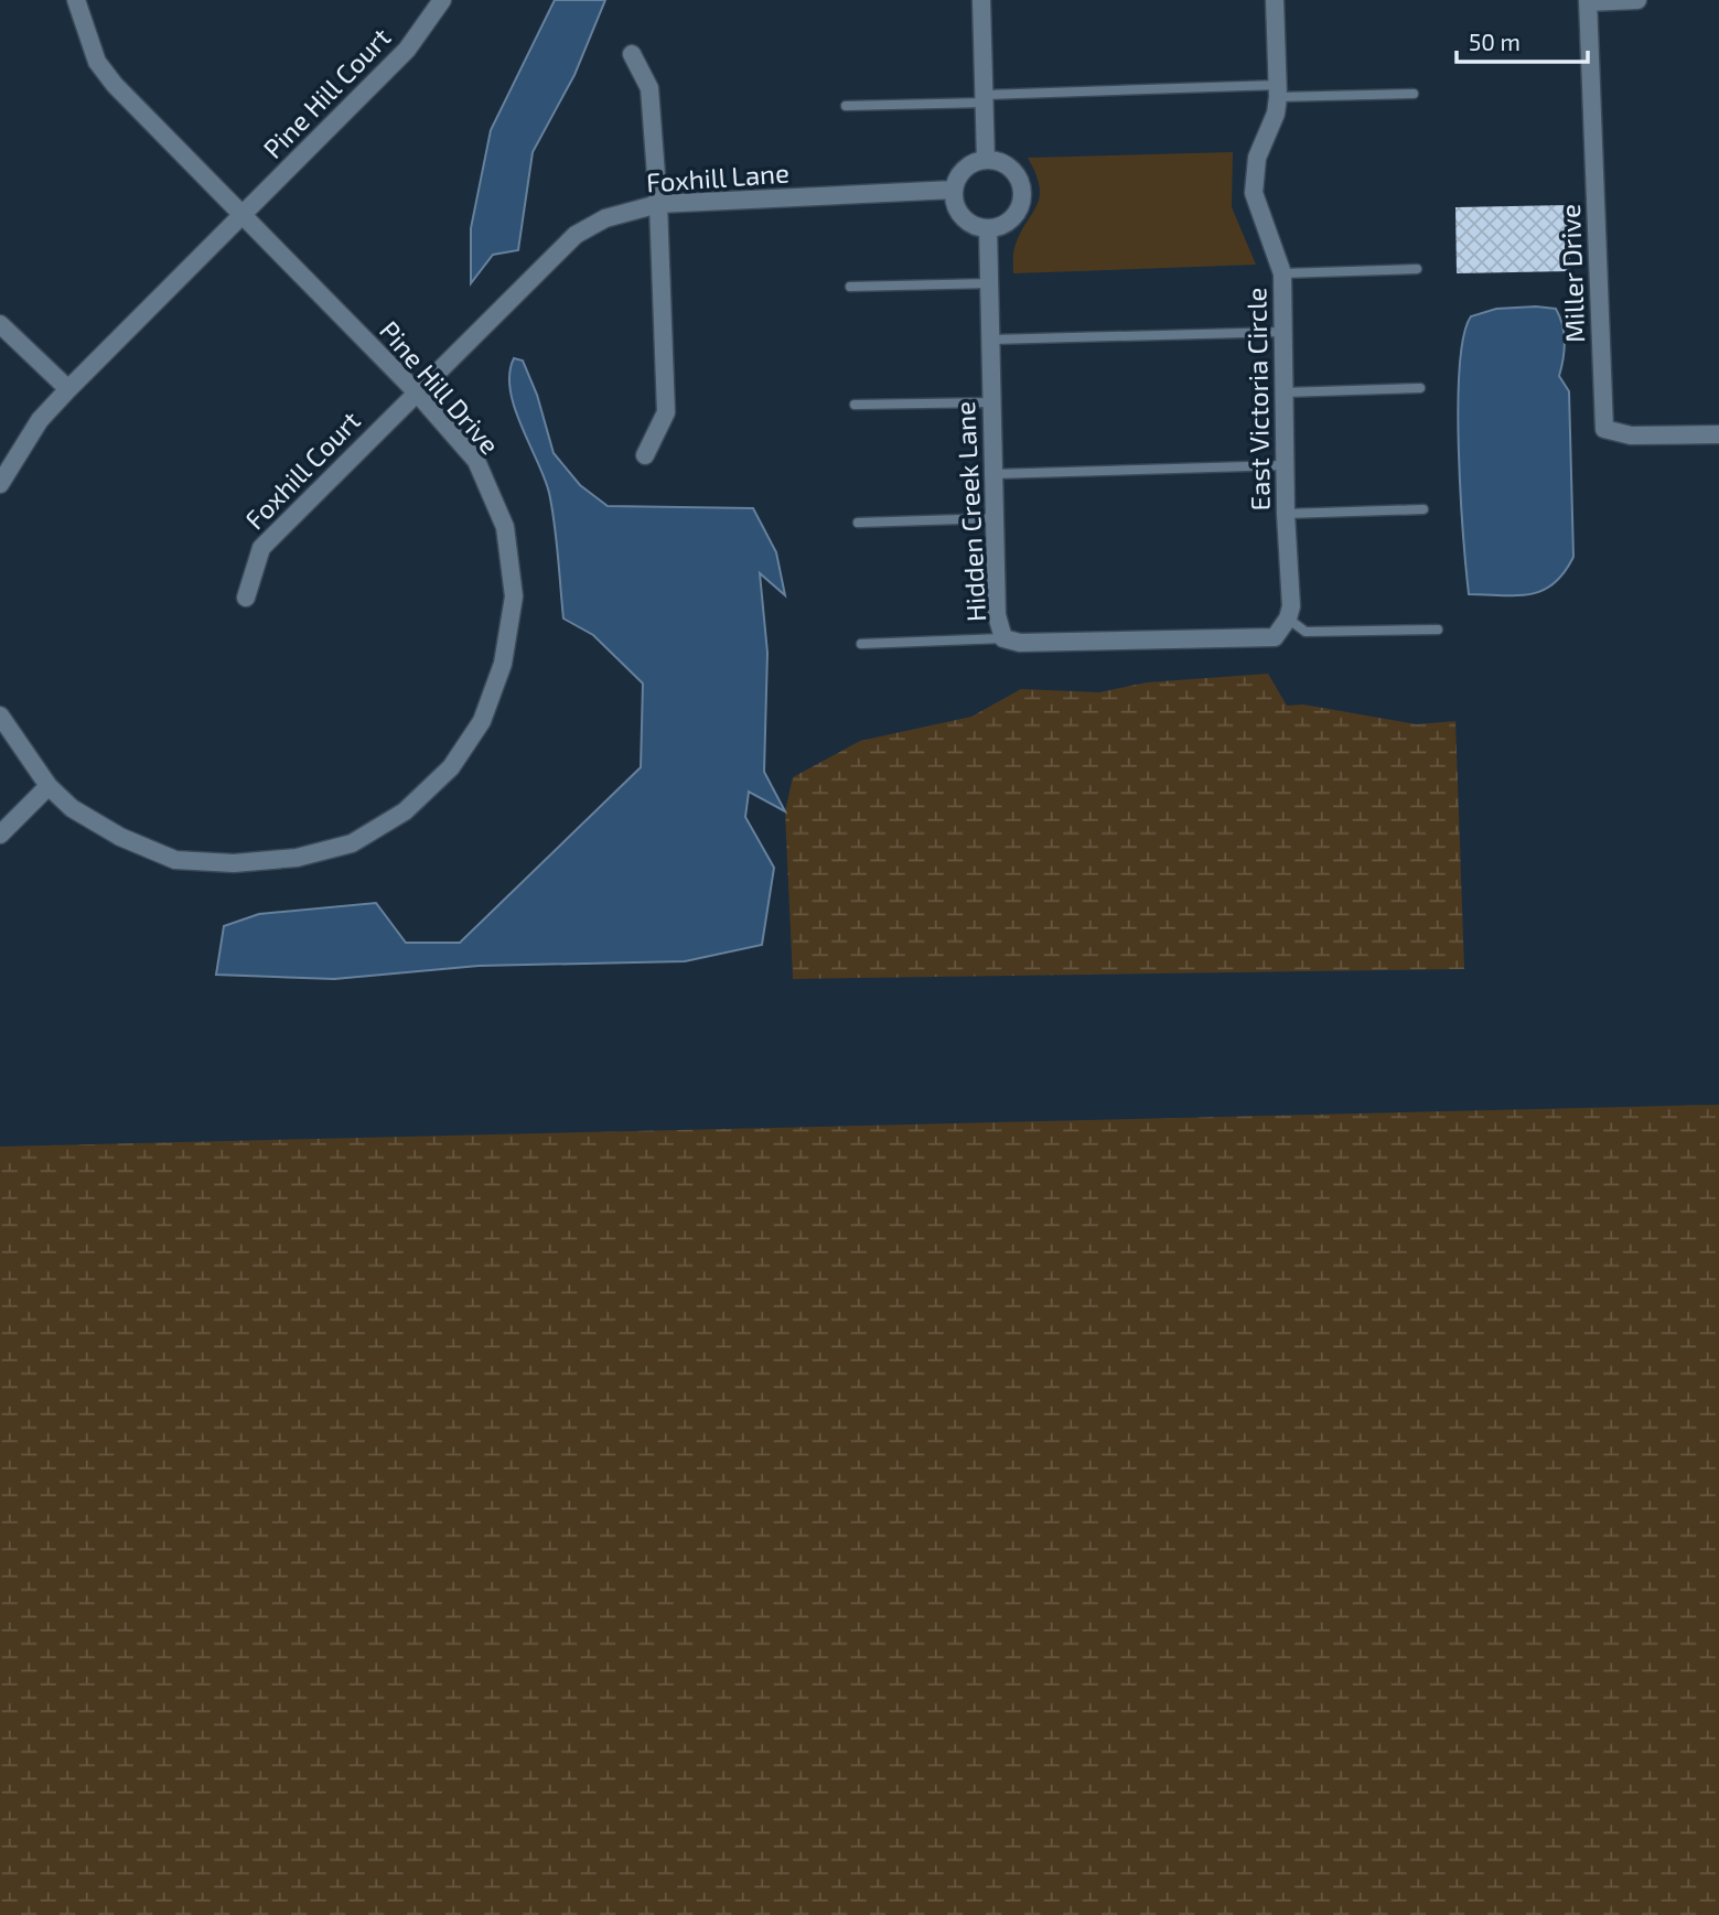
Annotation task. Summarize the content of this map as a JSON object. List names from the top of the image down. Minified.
{"streets":{"street":["Pine Hill Court","Foxhill Lane","Miller Drive","Pine Hill Drive","East Victoria Circle","Foxhill Court","Hidden Creek Lane"]},"crossings":[["Pine Hill Court","Pine Hill Drive"],["Foxhill Lane","Pine Hill Drive"],["Foxhill Lane","Foxhill Court"],["Foxhill Lane","Hidden Creek Lane"],["Pine Hill Drive","Foxhill Court"],["East Victoria Circle","Hidden Creek Lane"]],"scale_bar":"50 m"}
